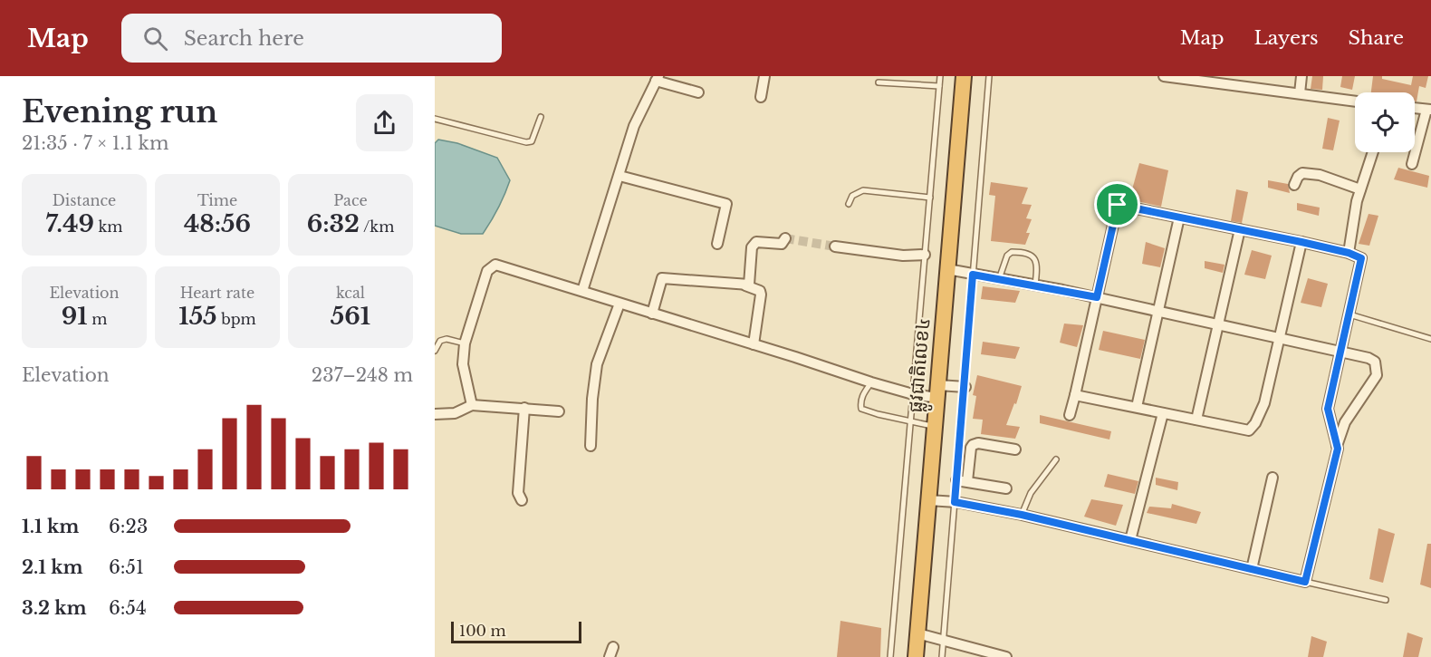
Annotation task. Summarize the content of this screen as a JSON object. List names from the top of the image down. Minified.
{"streets":{"highway":["ផ្លូវជាតិលេខ៤"]},"scale_bar":"100 m","page":{"header":"Map","search":"Search here","nav":["Map","Layers","Share"],"heading":["Evening run","21:35 · 7 × 1.1 km"],"stats":[["Distance","7.49 km"],["Time","48:56"],["Pace","6:32 /km"],["Elevation","91 m"],["Heart rate","155 bpm"],["kcal","561"]],"chart":["Elevation","237–248 m"],"list":[{"name":"1.1 km","note":"6:23"},{"name":"2.1 km","note":"6:51"},{"name":"3.2 km","note":"6:54"}],"scale":"100 m"}}
